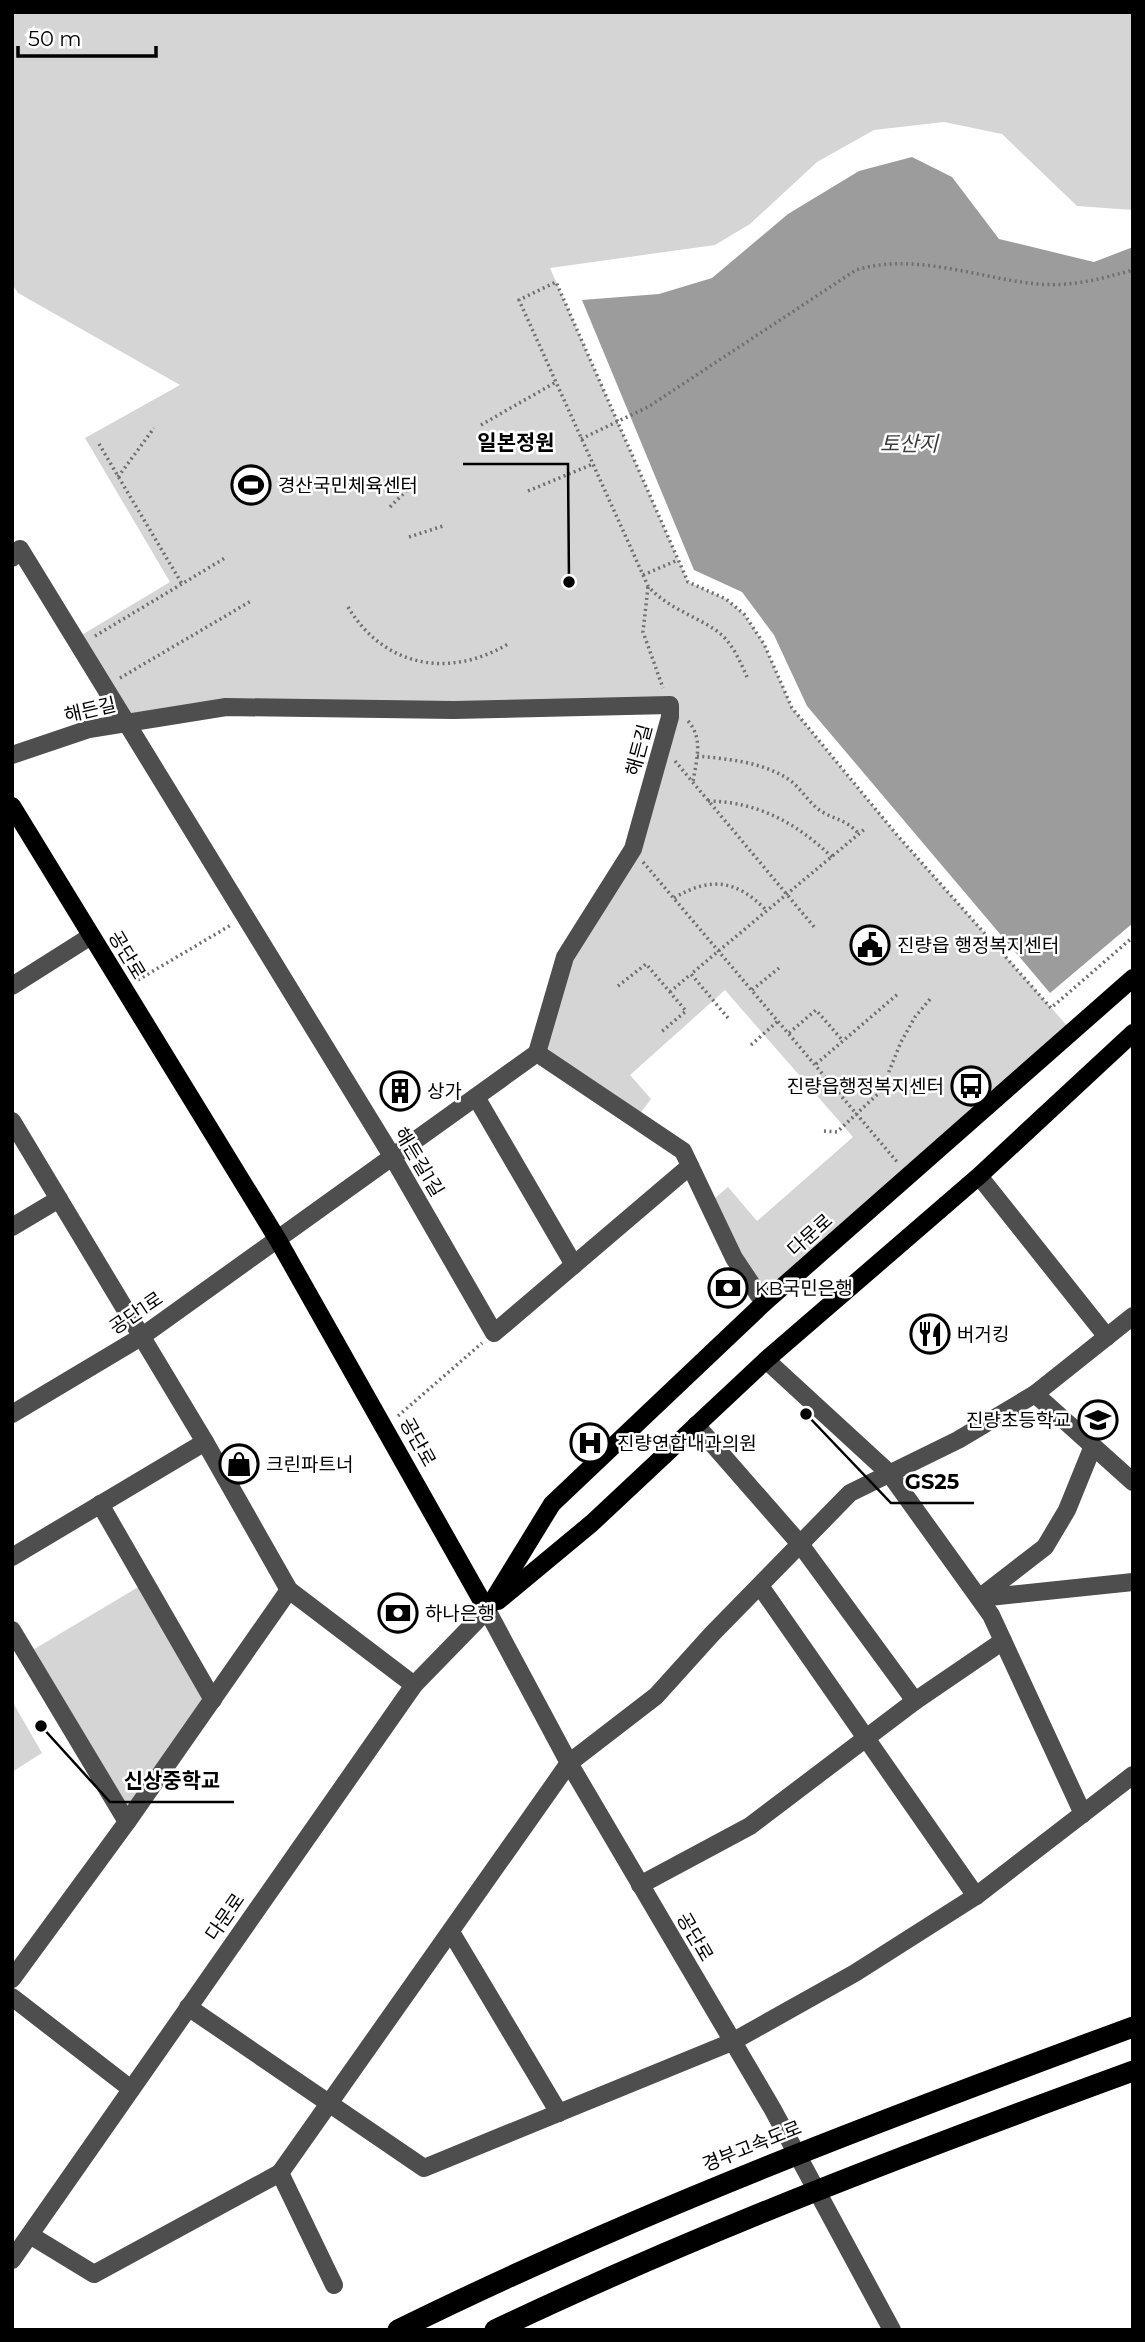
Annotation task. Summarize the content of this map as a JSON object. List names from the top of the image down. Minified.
{"streets":{"highway":["경부고속도로"],"main road":["공단로","다문로"],"street":["해든길","해든길1길","공단1로"]},"crossings":[["해든길","해든길1길"],["해든길","공단1로"],["공단로","다문로"],["공단로","공단1로"],["해든길1길","공단1로"]],"water":["토산지"],"places":{"sports":["경산국민체육센터"],"other":["일본정원","GS25","신상중학교"],"public building":["진량읍 행정복지센터"],"bus stop":["진량읍행정복지센터"],"building":["상가"],"bank":["KB국민은행","하나은행"],"restaurant":["버거킹"],"school or university":["진량초등학교"],"hospital":["진량연합내과의원"],"shop":["크린파트너"]},"scale_bar":"50 m"}
